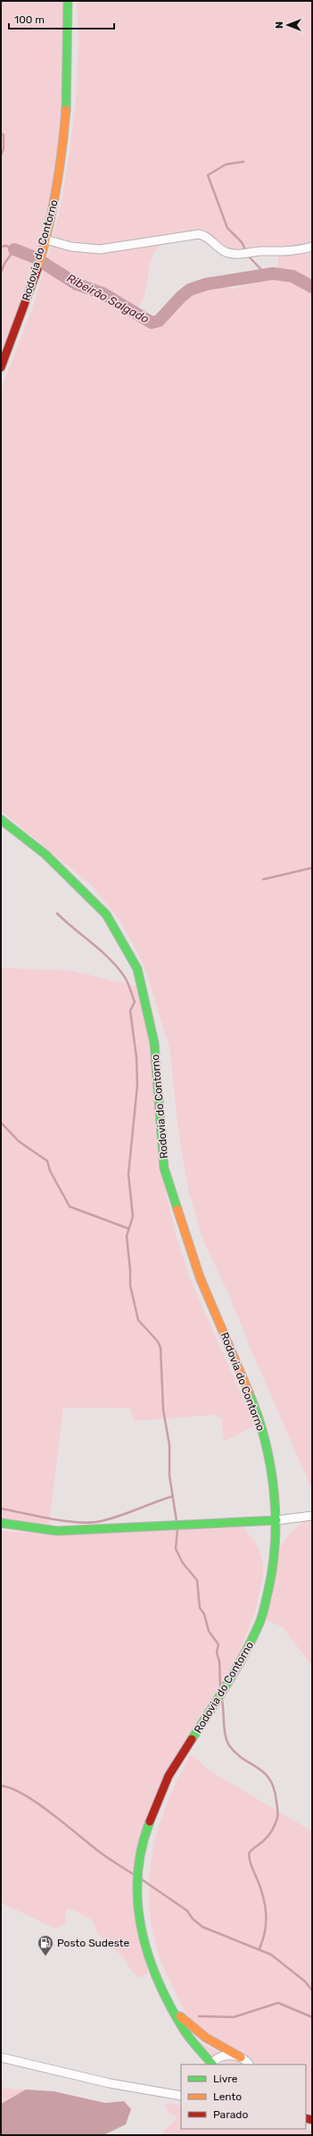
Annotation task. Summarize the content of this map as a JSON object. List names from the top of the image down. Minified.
{"streets":{"main road":["Rodovia do Contorno"]},"water":["Ribeirão Salgado"],"places":{"fuel station":["Posto Sudeste"]},"legend":["Livre","Lento","Parado"],"scale_bar":"100 m","north":"left"}
